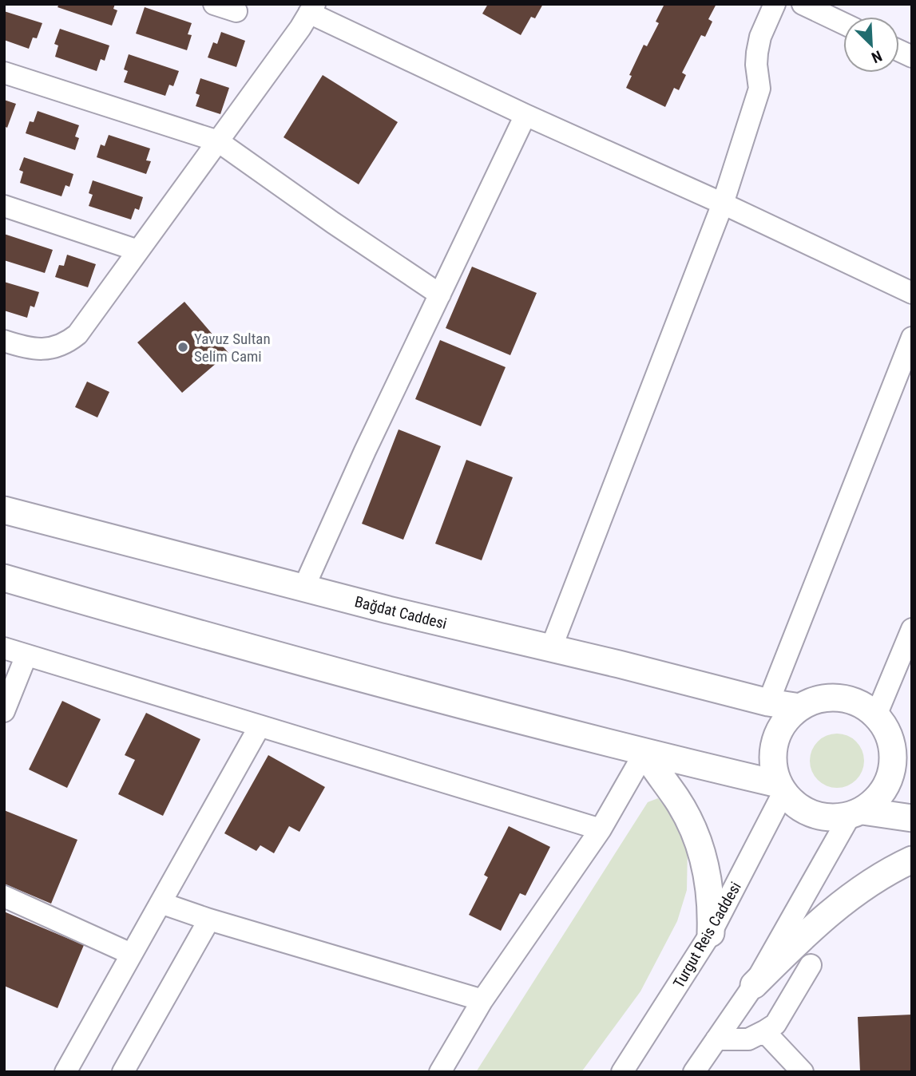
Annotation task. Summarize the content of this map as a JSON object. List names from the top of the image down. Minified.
{"streets":{"main road":["Bağdat Caddesi"],"street":["Turgut Reis Caddesi"]},"crossings":[["Bağdat Caddesi","Turgut Reis Caddesi"]],"places":["Yavuz Sultan Selim Cami"],"north":"bottom right"}
